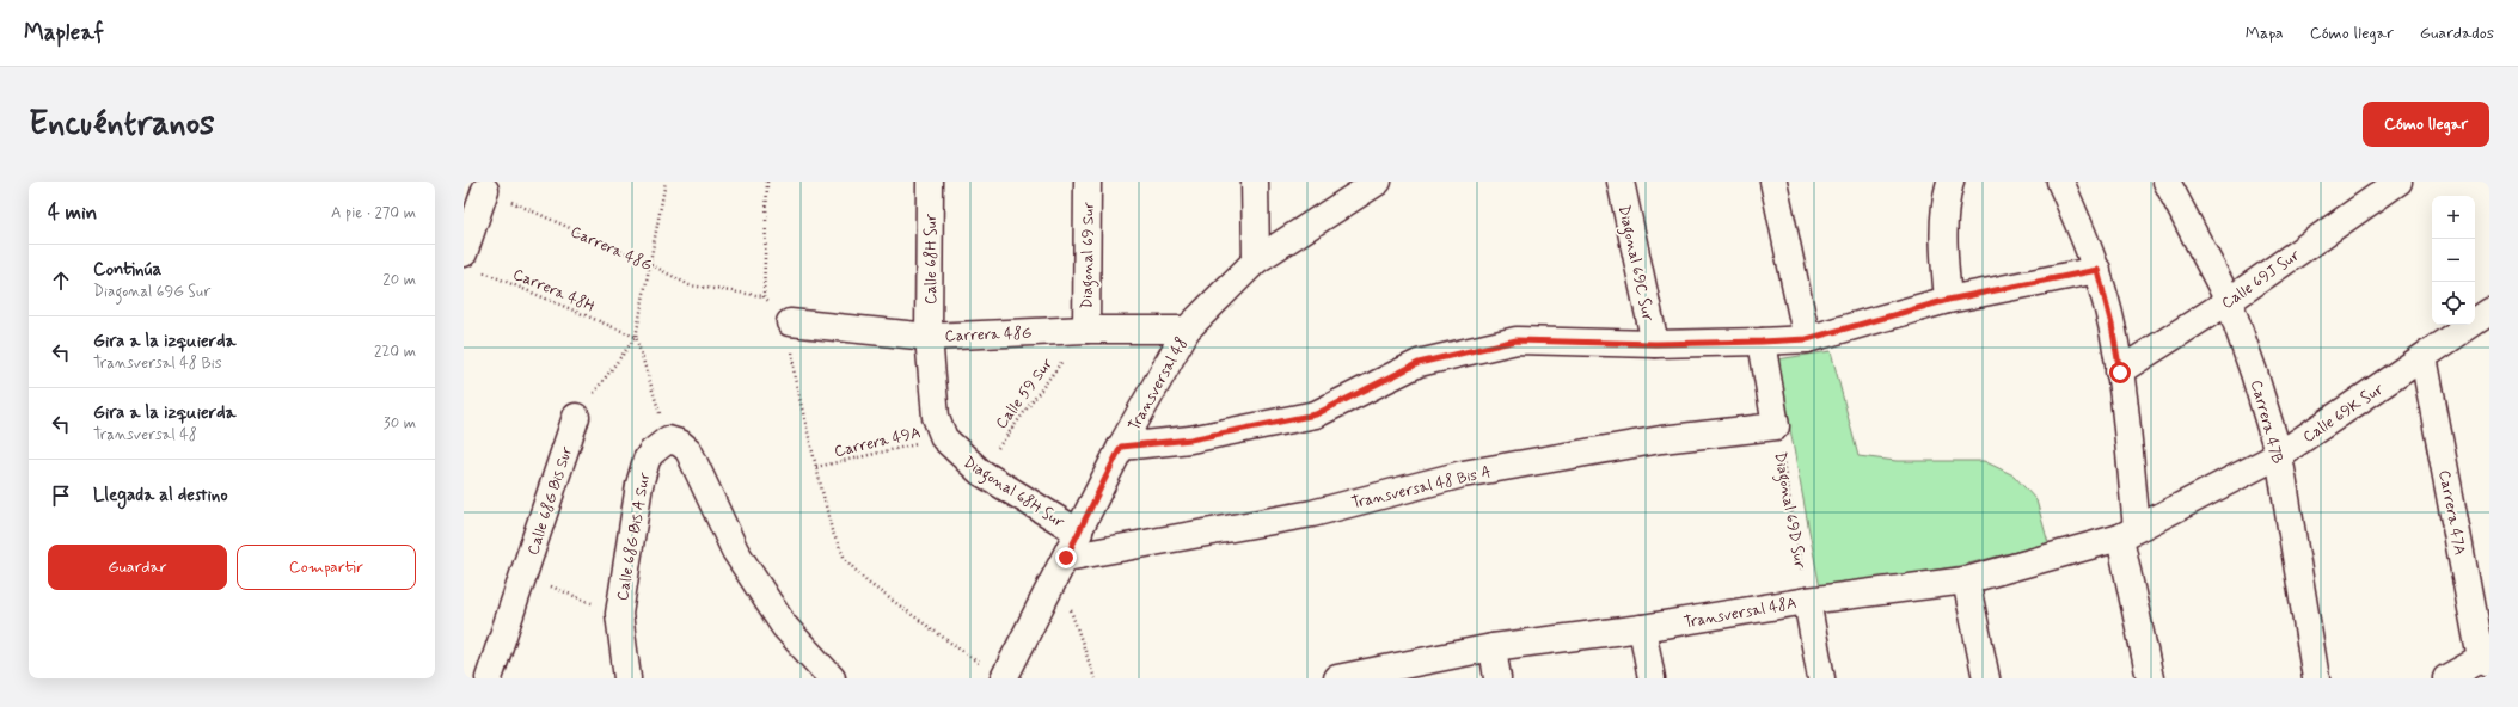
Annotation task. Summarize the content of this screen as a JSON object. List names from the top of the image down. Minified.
{"streets":{"street":["Carrera 48G","Diagonal 69 Sur","Calle 68H Sur","Diagonal 69C Sur","Calle 69J Sur","Transversal 48","Calle 69K Sur","Carrera 47B","Transversal 48 Bis A","Diagonal 68H Sur","Calle 68G Bis Sur","Carrera 47A","Calle 68G Bis A Sur","Transversal 48A"],"path":["Carrera 48H","Calle 59 Sur","Carrera 49A","Diagonal 69D Sur"]},"crossings":[["Carrera 48G","Diagonal 69 Sur"],["Carrera 48G","Calle 68H Sur"],["Carrera 48G","Transversal 48"],["Carrera 48G","Calle 59 Sur"],["Carrera 48G","Diagonal 68H Sur"],["Diagonal 69 Sur","Calle 59 Sur"],["Calle 68H Sur","Diagonal 68H Sur"],["Calle 69J Sur","Carrera 47B"],["Transversal 48","Transversal 48 Bis A"],["Transversal 48","Diagonal 68H Sur"],["Calle 59 Sur","Diagonal 68H Sur"],["Calle 69K Sur","Carrera 47B"],["Calle 69K Sur","Carrera 47A"],["Calle 69K Sur","Transversal 48A"],["Carrera 49A","Diagonal 68H Sur"],["Transversal 48 Bis A","Diagonal 69D Sur"],["Diagonal 69D Sur","Transversal 48A"]],"page":{"header":"Mapleaf","nav":["Mapa","Cómo llegar","Guardados"],"buttons":["Cómo llegar",["Guardar","Compartir"]],"title":"Encuéntranos","heading":["4 min","A pie · 270 m"],"map_buttons":["+","−"],"list":[["Continúa","Diagonal 69G Sur","20 m"],["Gira a la izquierda","Transversal 48 Bis","220 m"],["Gira a la izquierda","Transversal 48","30 m"],"Llegada al destino"]}}
